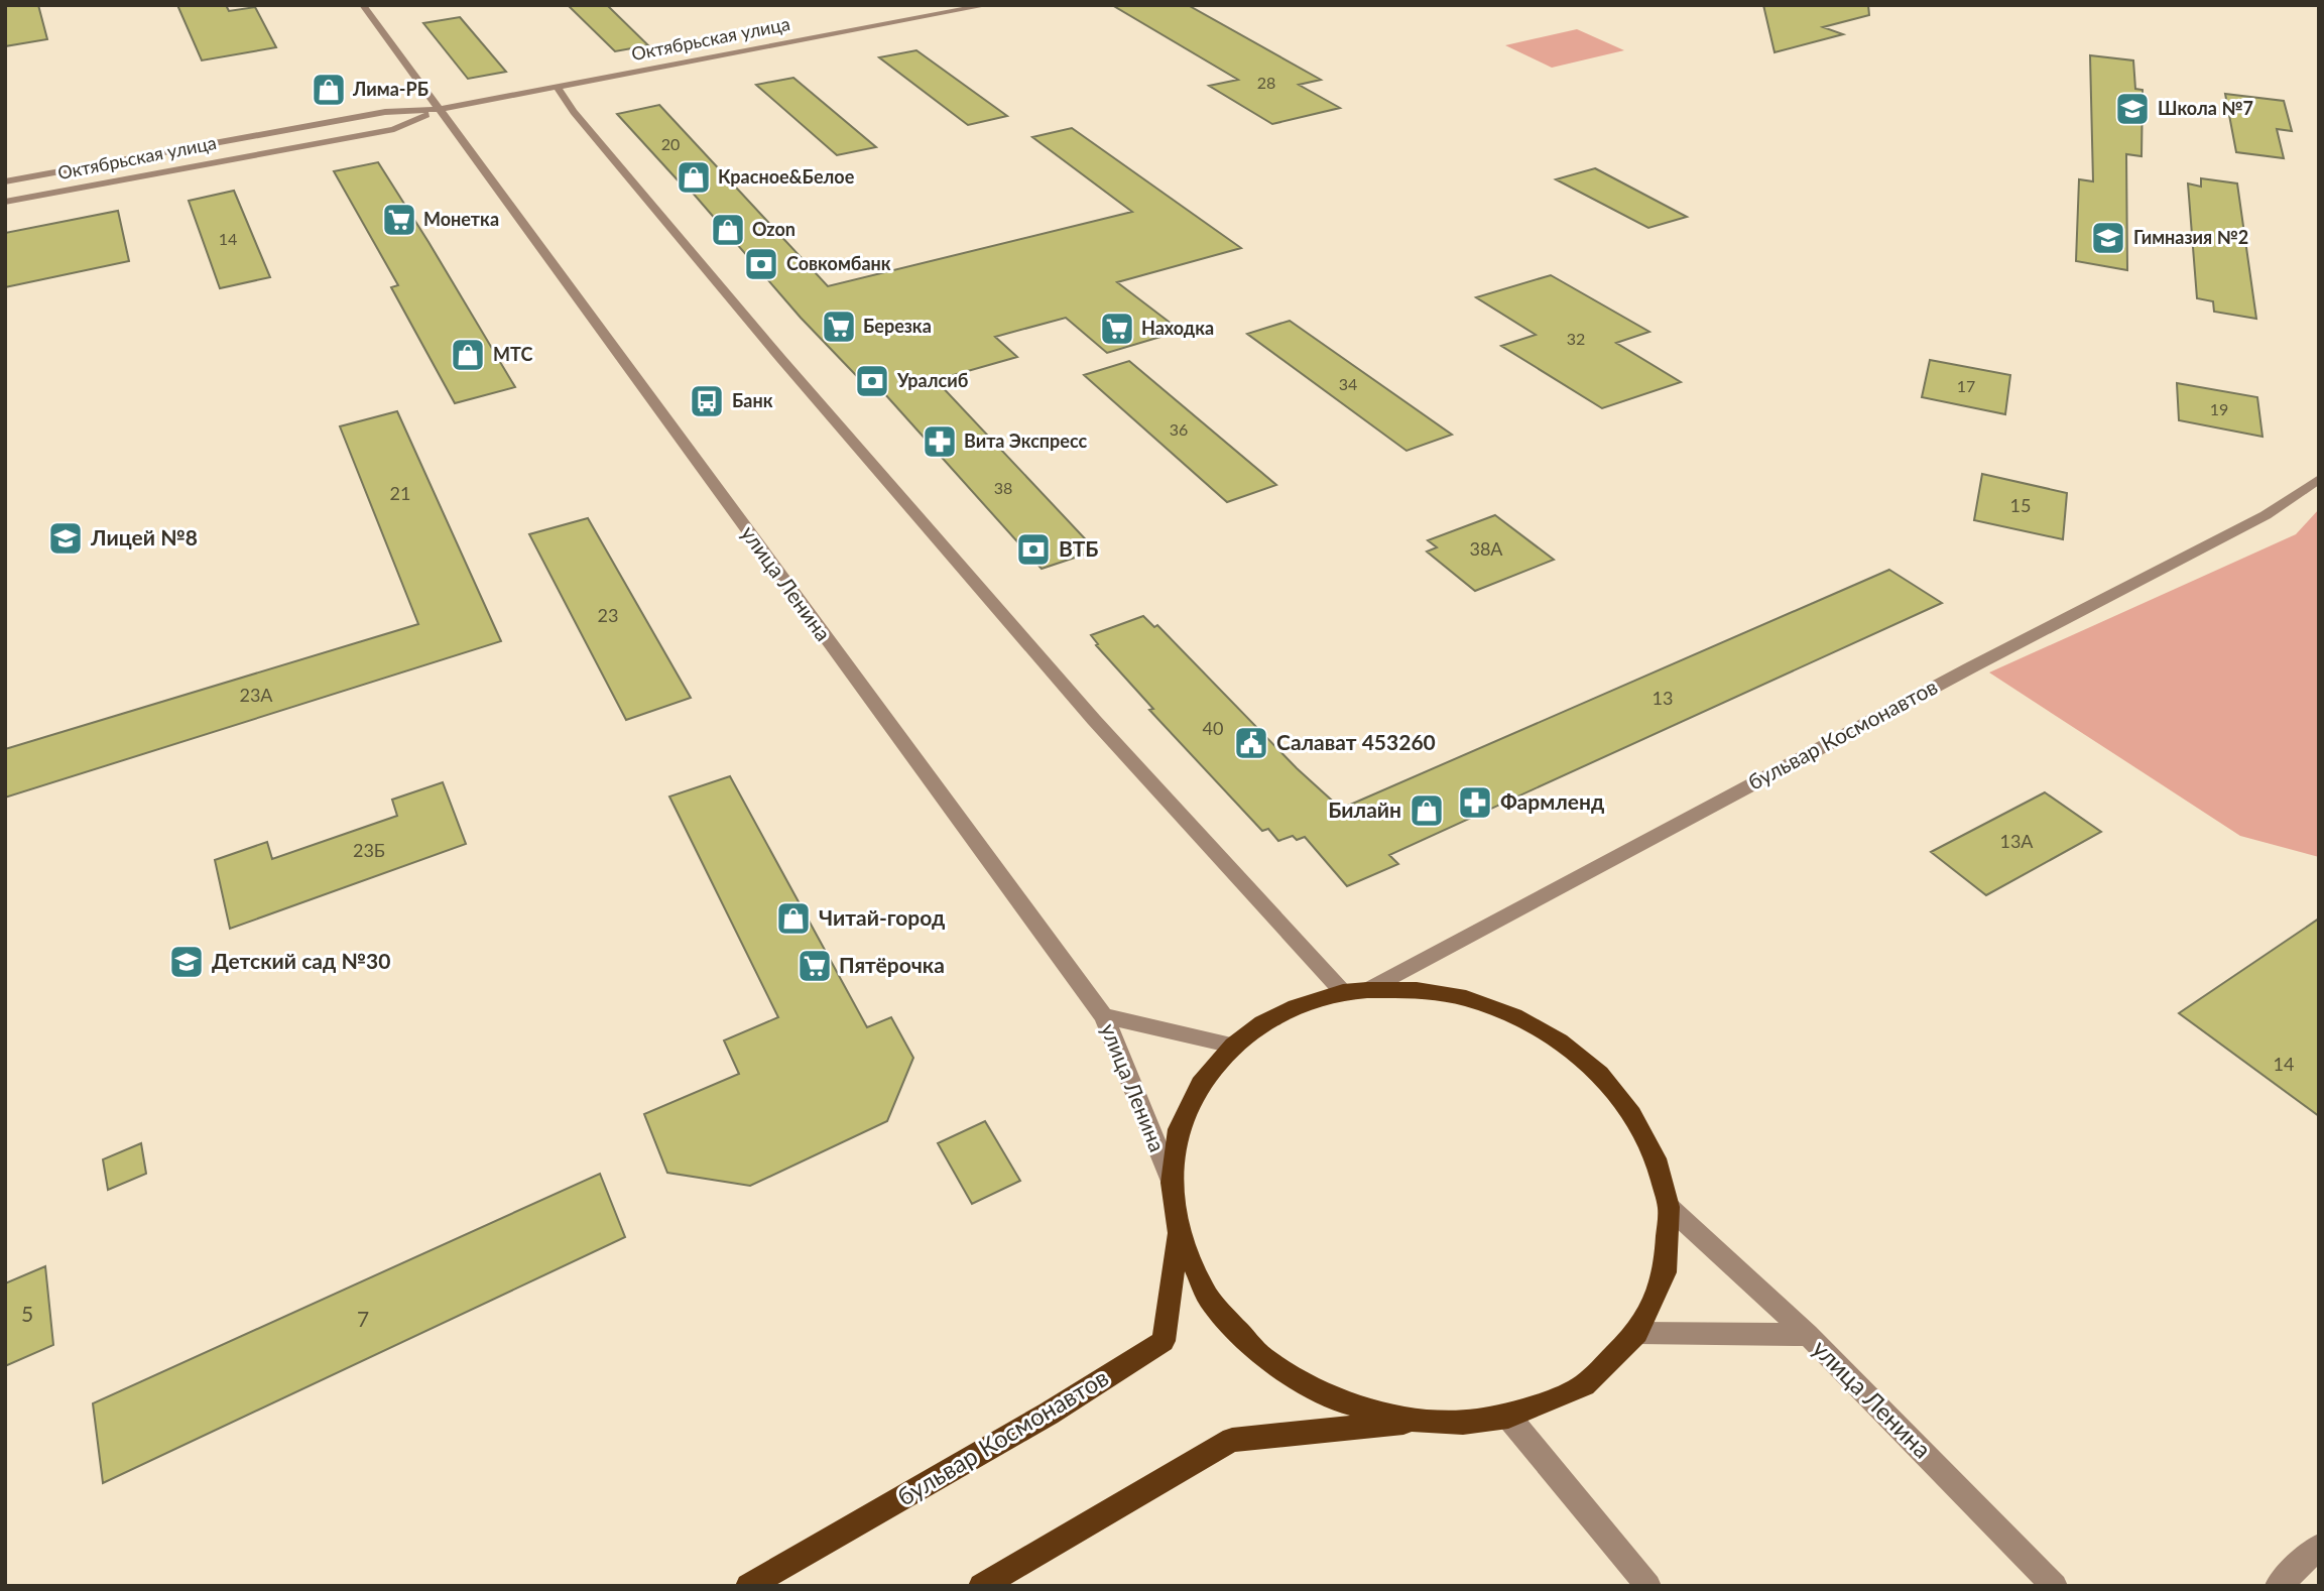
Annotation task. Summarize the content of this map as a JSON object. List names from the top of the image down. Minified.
{"streets":{"main road":["улица Ленина","бульвар Космонавтов"],"street":["Октябрьская улица"]},"crossings":[["Октябрьская улица","улица Ленина"],["улица Ленина","бульвар Космонавтов"]],"places":{"shop":["Лима-РБ","Красное&Белое","Ozon","МТС","Билайн","Читай-город"],"school or university":["Школа №7","Гимназия №2","Лицей №8","Детский сад №30"],"supermarket":["Монетка","Березка","Находка","Пятёрочка"],"bank":["Совкомбанк","Уралсиб","ВТБ"],"bus stop":["Банк"],"pharmacy":["Вита Экспресс","Фармленд"],"public building":["Салават 453260"]},"house_numbers":["28","20","14","32","34","17","19","36","38","21","15","38А","23","23А","13","40","13А","23Б","14","5","7"]}
